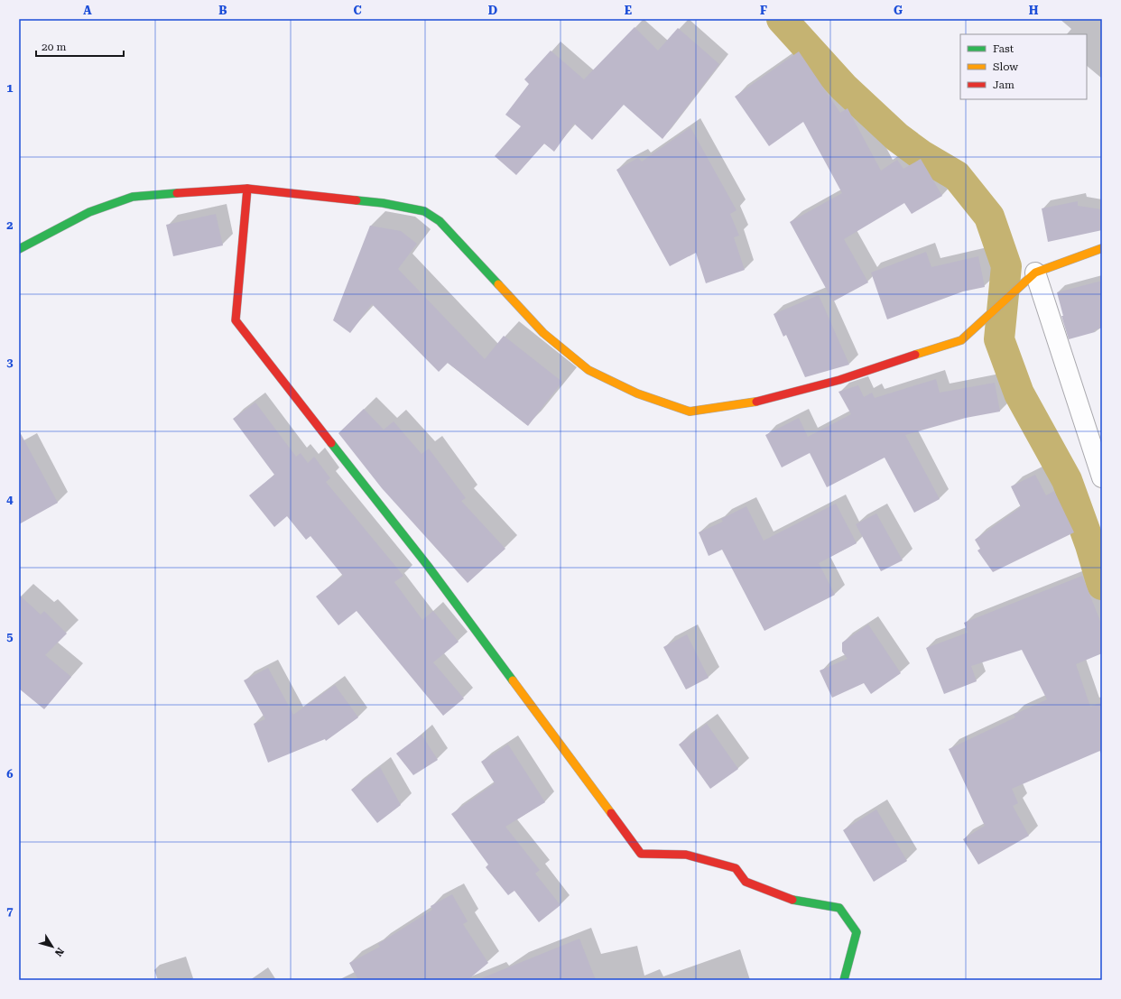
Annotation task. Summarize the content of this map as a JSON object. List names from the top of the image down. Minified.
{"legend":["Fast","Slow","Jam"],"scale_bar":"20 m","north":"bottom right","grid":{"columns":["A","B","C","D","E","F","G","H"],"rows":["1","2","3","4","5","6","7"]}}
